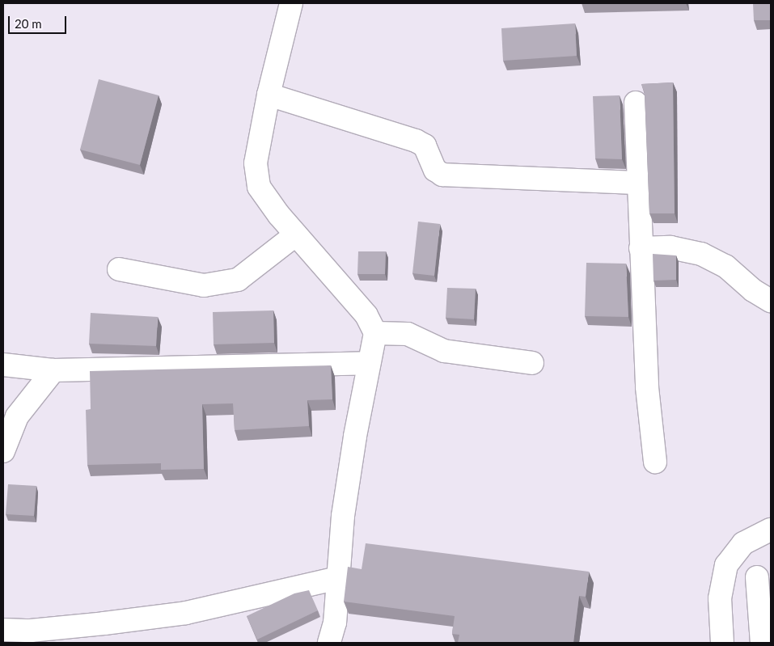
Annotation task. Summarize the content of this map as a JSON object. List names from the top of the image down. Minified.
{"scale_bar":"20 m"}
